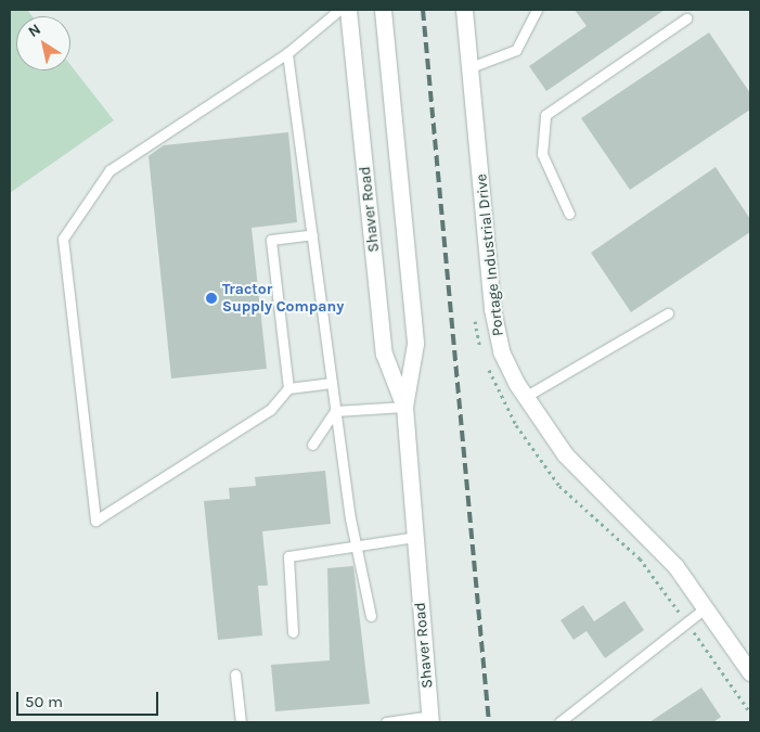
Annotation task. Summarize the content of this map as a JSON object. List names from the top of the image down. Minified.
{"streets":{"main road":["Shaver Road","Portage Industrial Drive"]},"places":["Tractor Supply Company"],"scale_bar":"50 m","north":"top left"}
